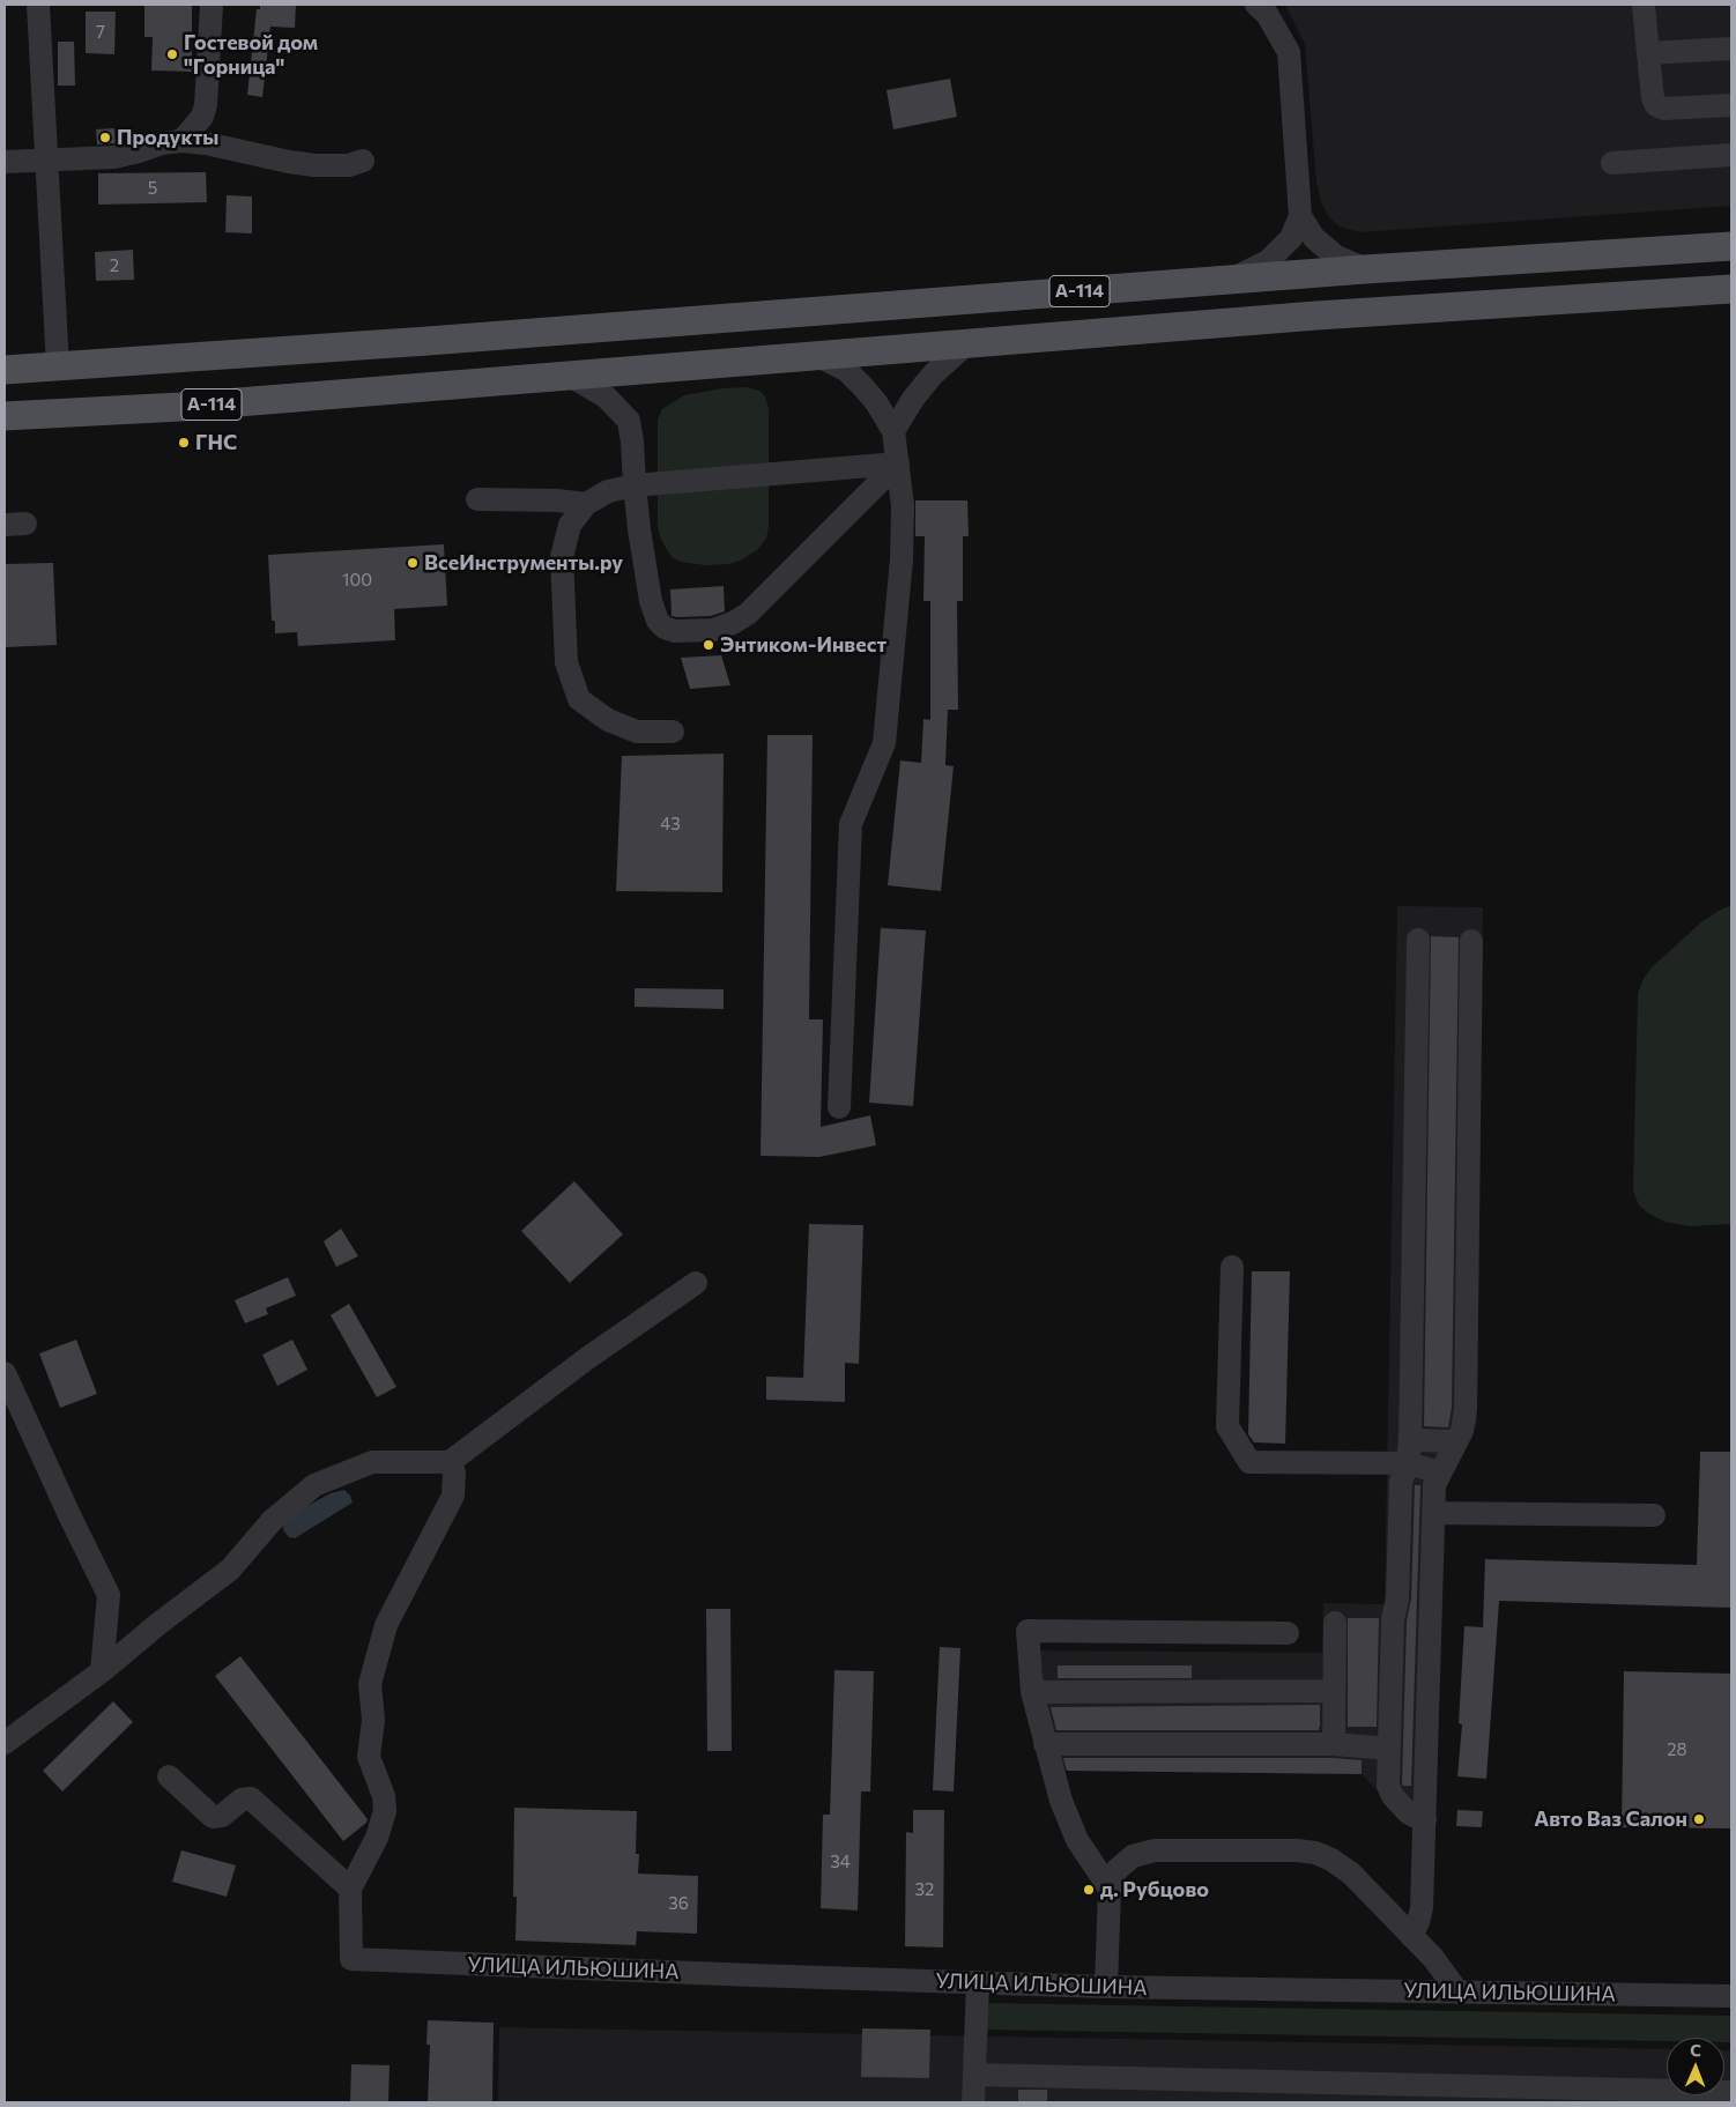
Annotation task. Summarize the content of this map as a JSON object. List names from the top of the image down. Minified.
{"streets":{"main road":["А-114"],"street":["УЛИЦА ИЛЬЮШИНА"]},"places":["Гостевой дом \"Горница\"","Продукты","ГНС","ВсеИнструменты.ру","Энтиком-Инвест","Авто Ваз Салон","д. Рубцово"],"house_numbers":["7","5","2","100","43","28","34","32","36"],"north":"top"}
